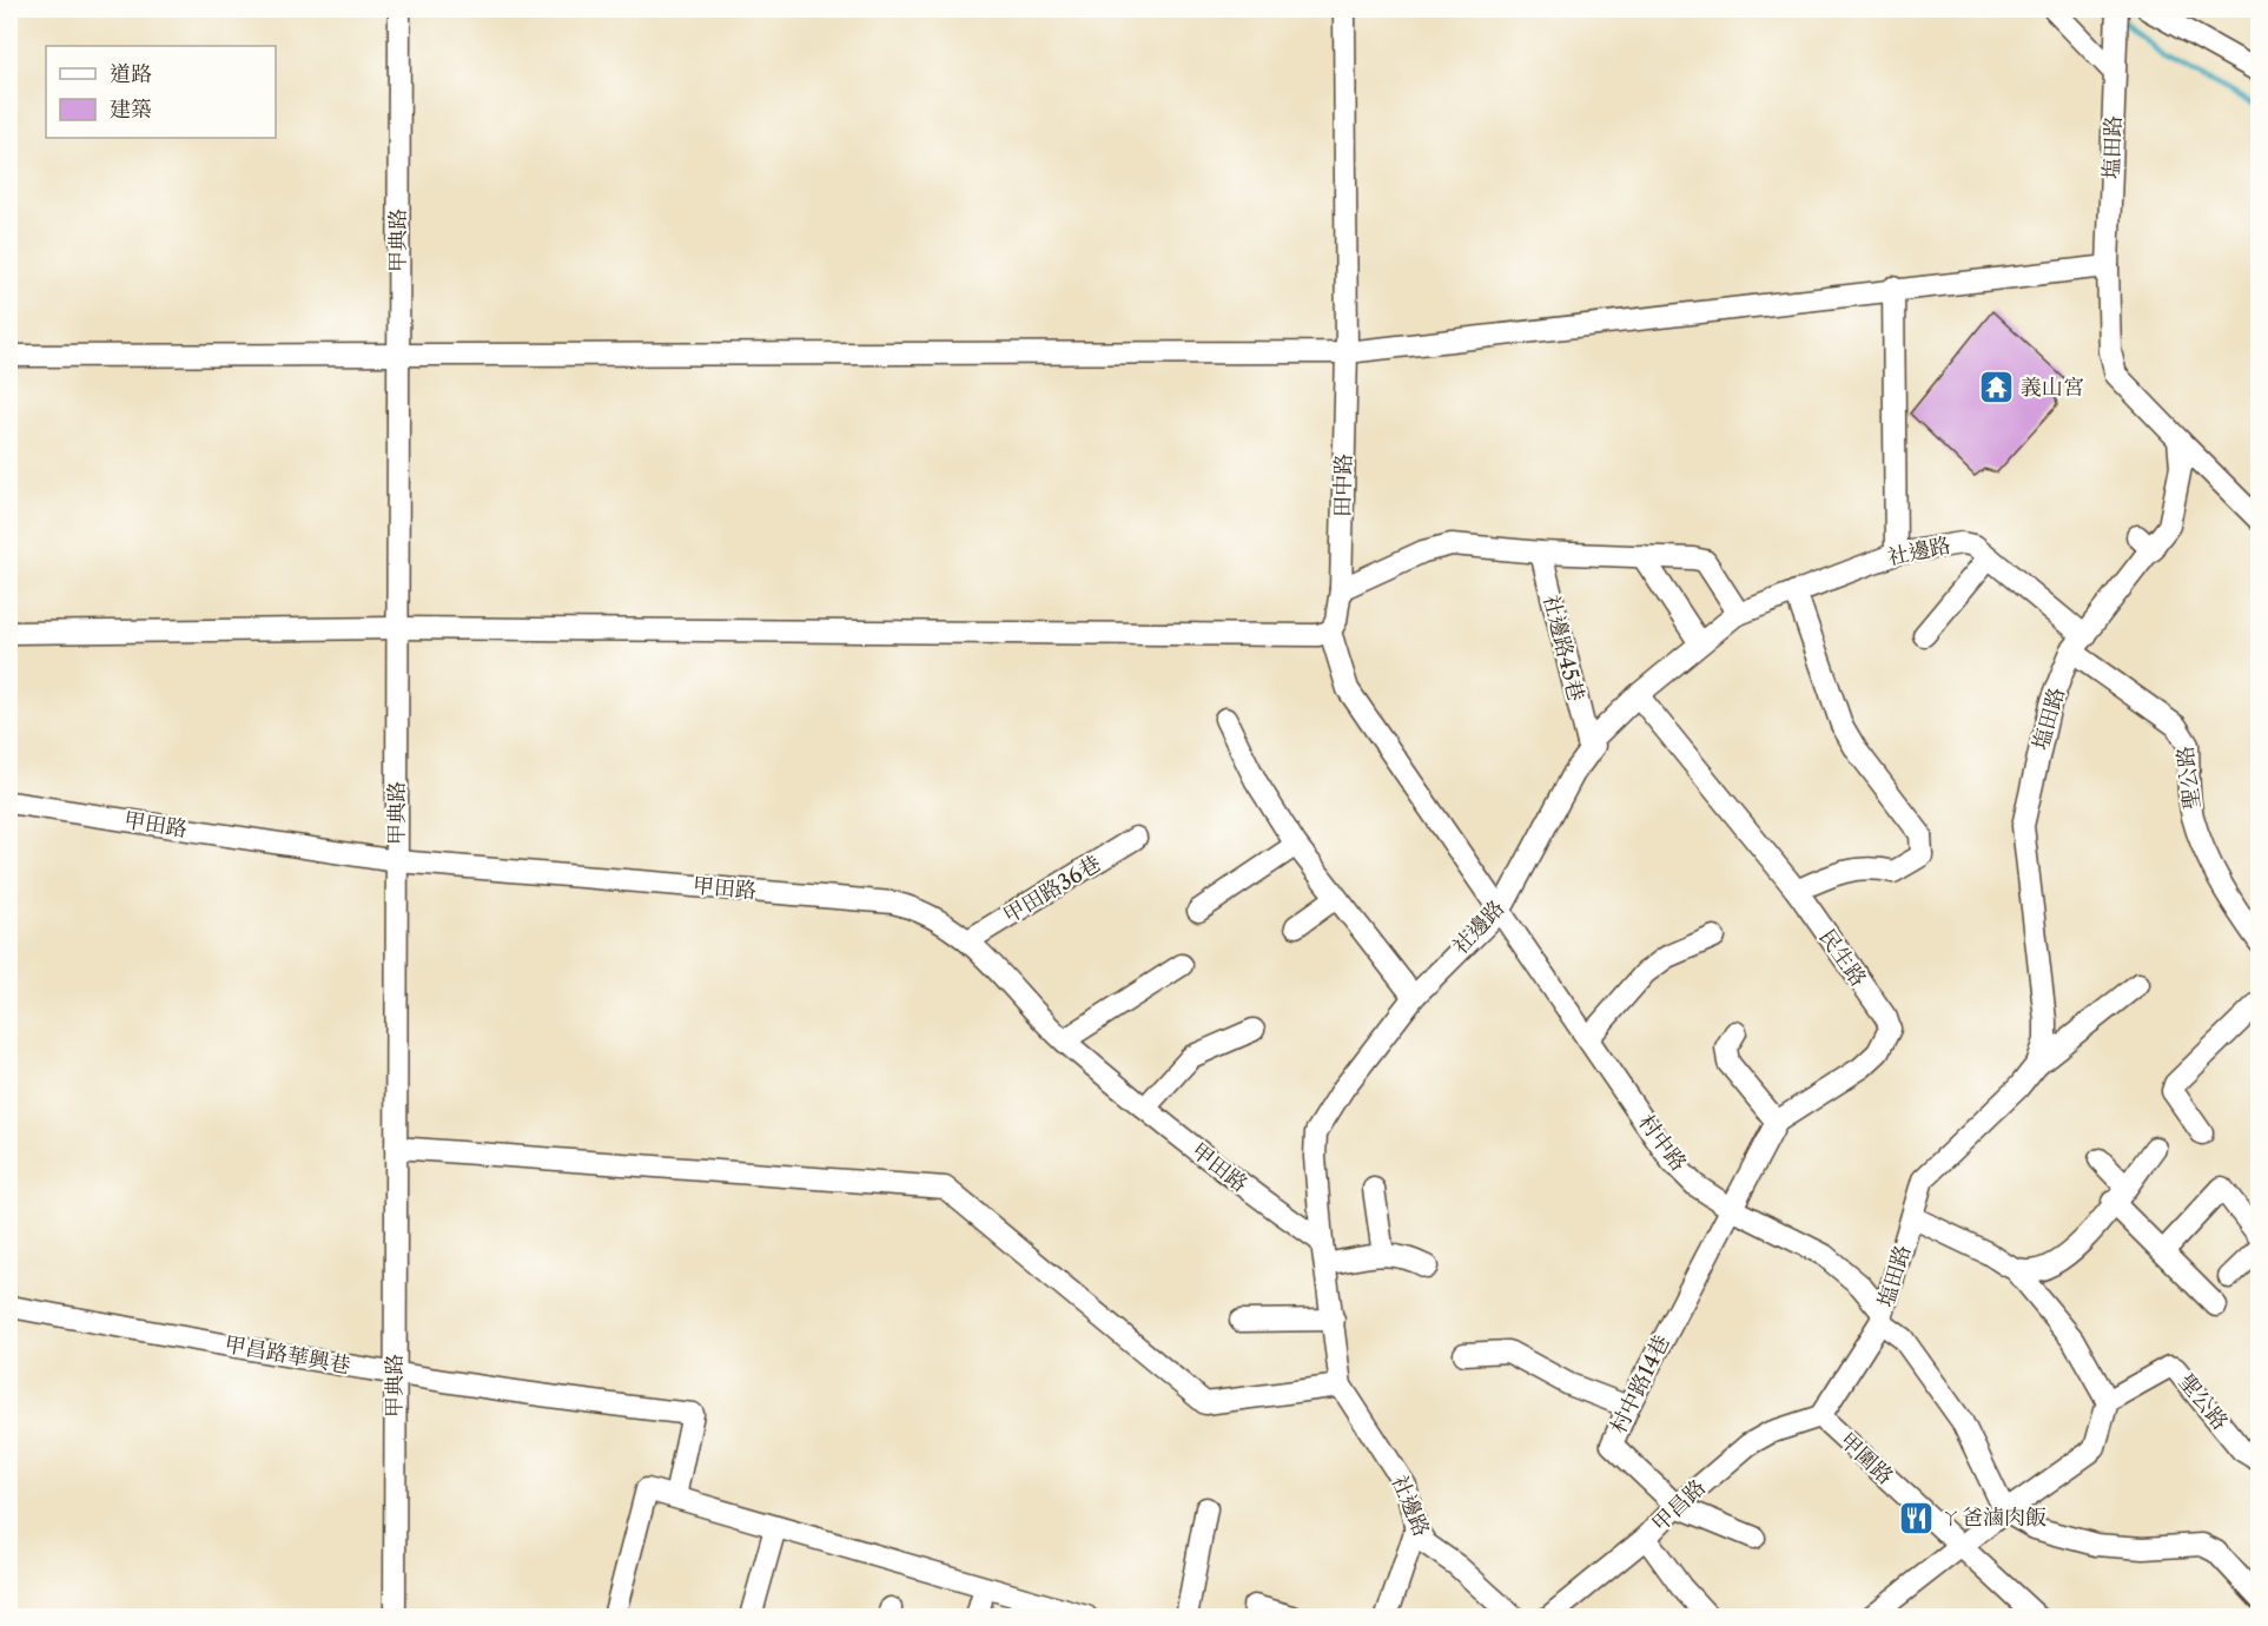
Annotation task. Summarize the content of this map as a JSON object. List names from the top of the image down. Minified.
{"streets":{"street":["塩田路","甲典路","田中路","社邊路","社邊路45巷","聖公路","甲田路","甲田路36巷","民生路","村中路","甲昌路華興巷","村中路14巷","甲圍路","甲昌路"]},"crossings":[["塩田路","社邊路"],["塩田路","聖公路"],["塩田路","村中路"],["塩田路","甲圍路"],["塩田路","甲昌路"],["甲典路","甲田路"],["甲典路","甲昌路華興巷"],["社邊路","社邊路45巷"],["社邊路","聖公路"],["社邊路","甲田路"],["社邊路","民生路"],["社邊路","村中路"],["甲田路","甲田路36巷"],["村中路","村中路14巷"],["村中路14巷","甲昌路"],["甲圍路","甲昌路"]],"places":{"temple":["義山宮"],"restaurant":["ㄚ爸滷肉飯"]},"legend":["道路","建築"]}
